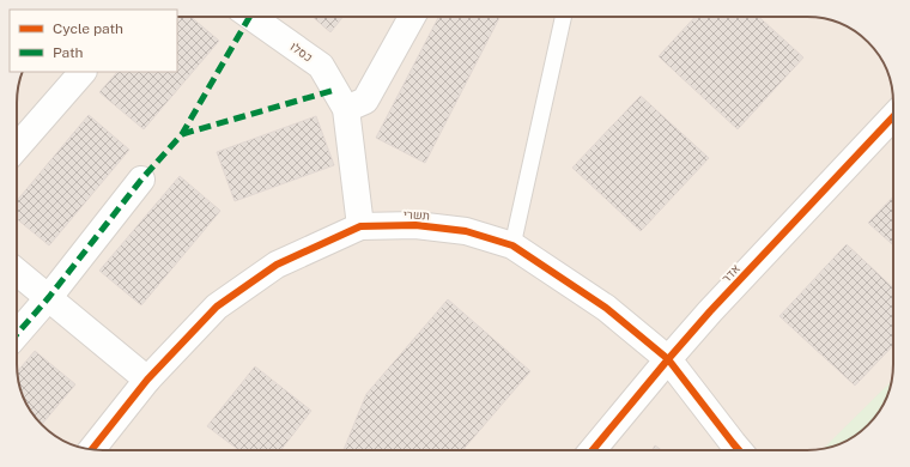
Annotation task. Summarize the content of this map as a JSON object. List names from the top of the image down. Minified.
{"streets":{"street":["כסלו","תשרי","אדר"]},"crossings":[["כסלו","תשרי"],["תשרי","אדר"]],"legend":["Cycle path","Path"]}
